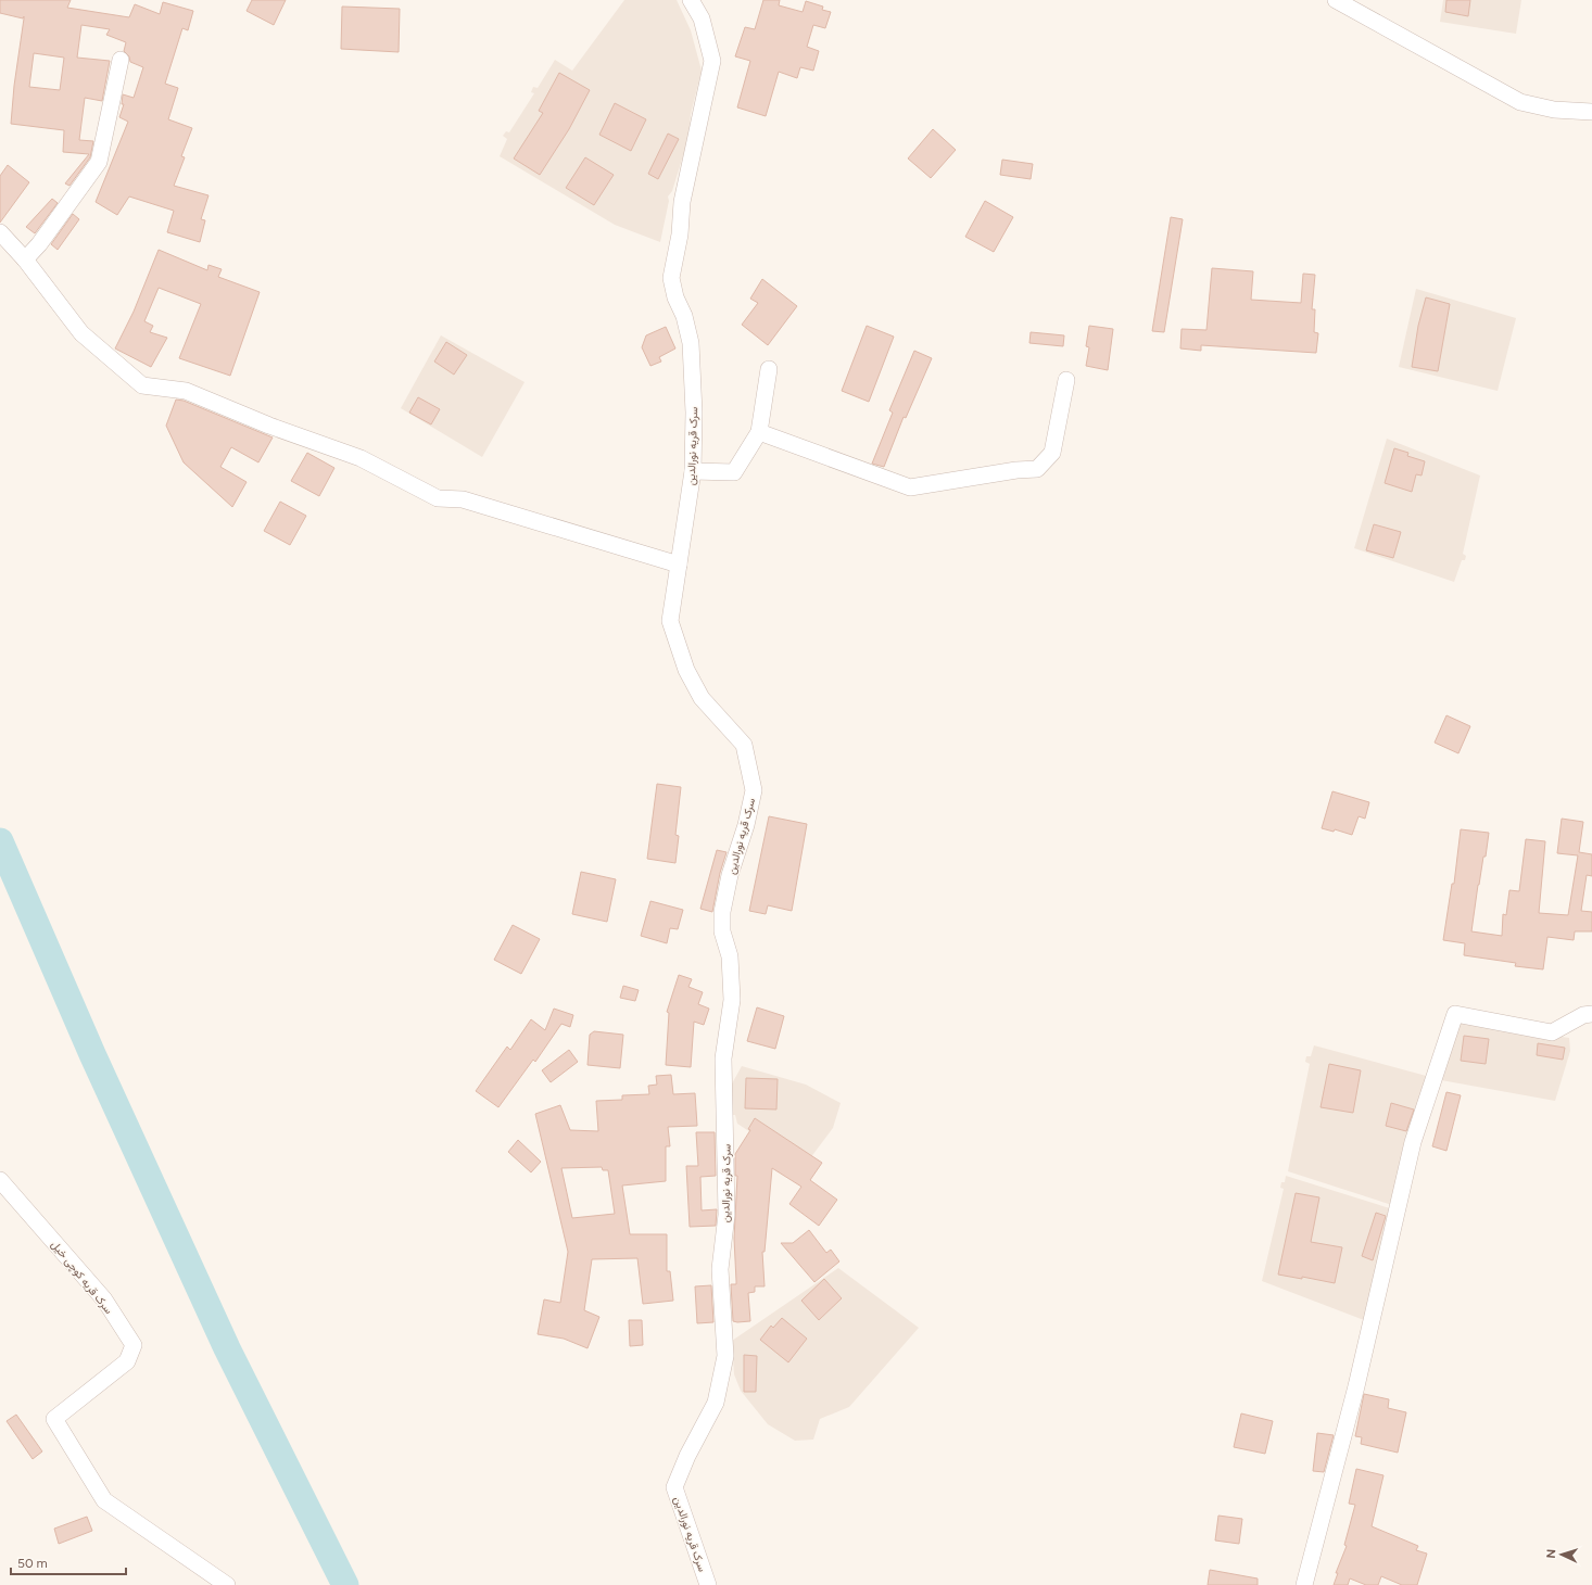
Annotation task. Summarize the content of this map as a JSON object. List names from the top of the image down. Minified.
{"streets":{"street":["سرک قریه نورالدین","سرک قریه کوچی خیل"]},"scale_bar":"50 m","north":"left"}
